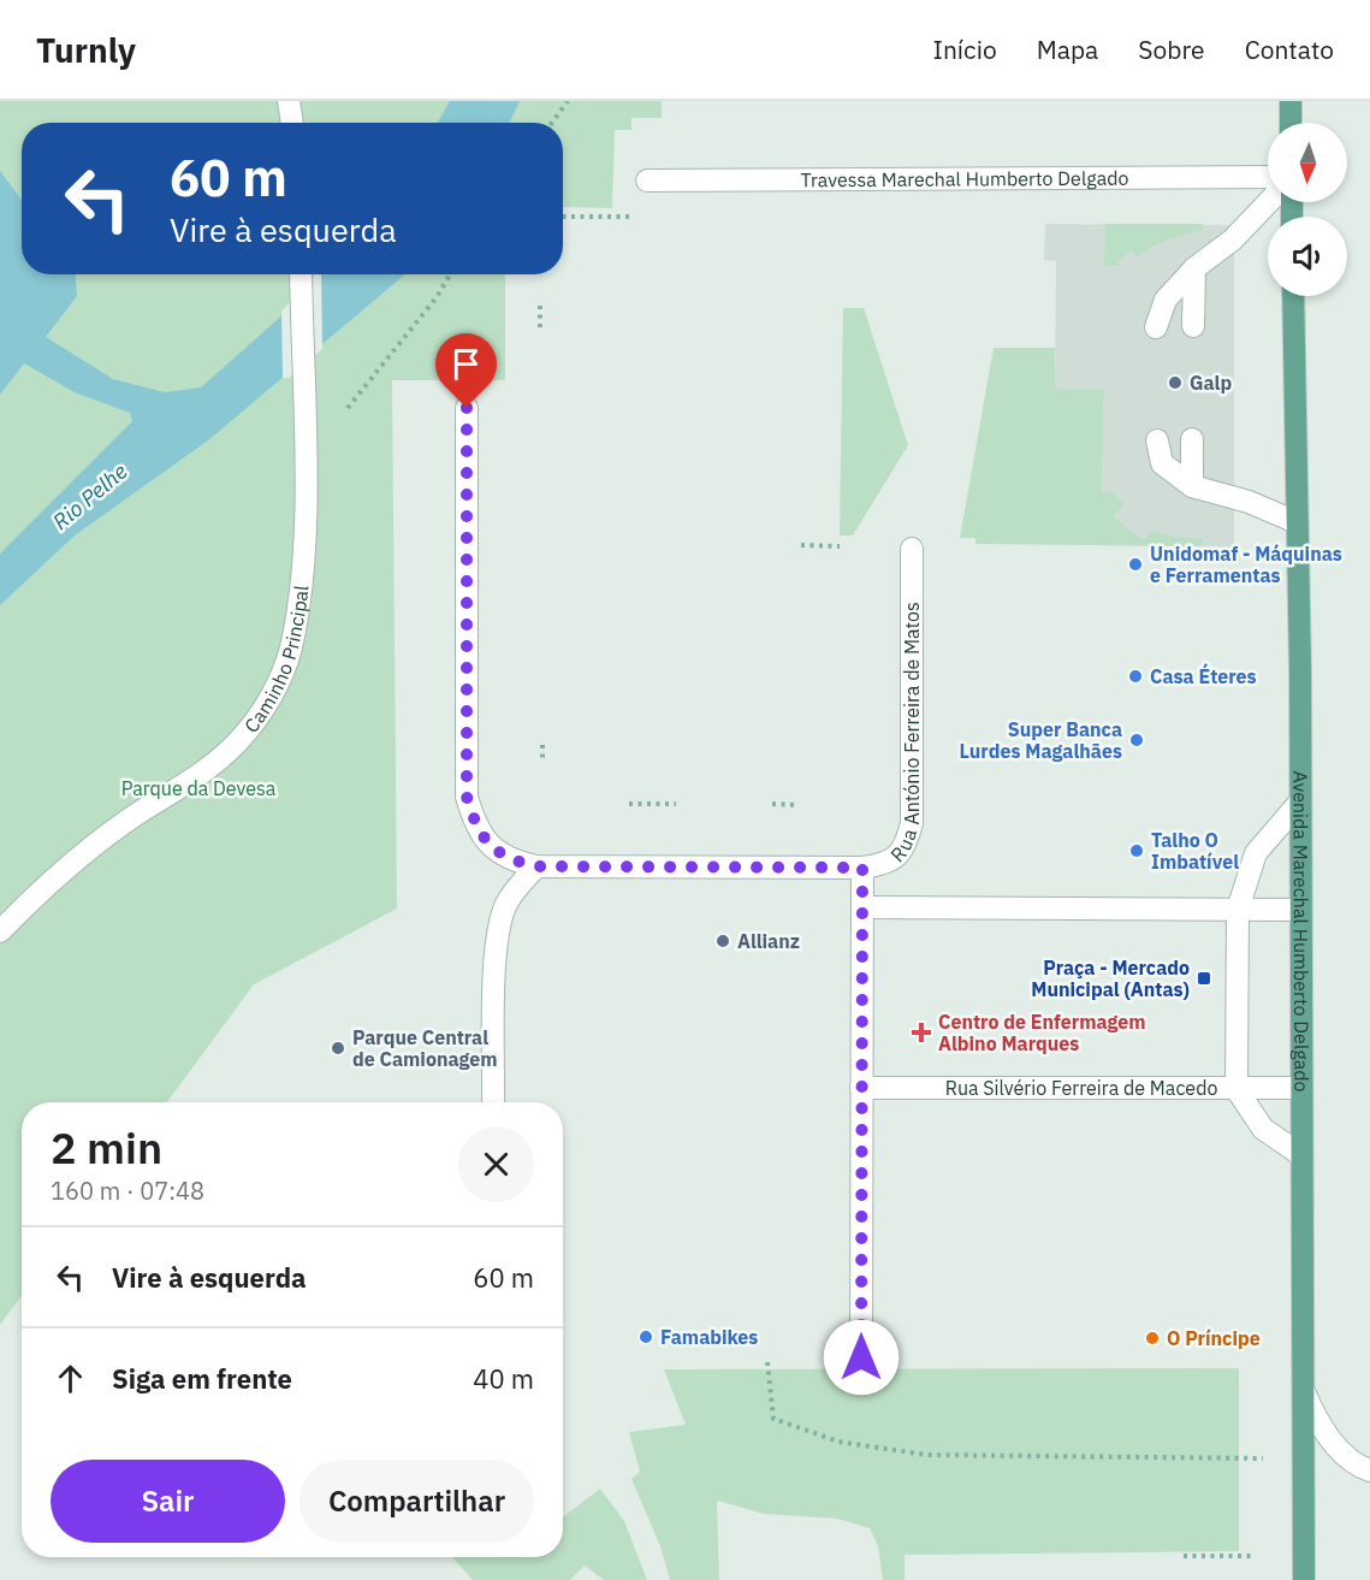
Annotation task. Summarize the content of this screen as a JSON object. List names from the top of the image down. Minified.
{"streets":{"main road":["Avenida Marechal Humberto Delgado"],"street":["Travessa Marechal Humberto Delgado","Caminho Principal","Rua António Ferreira de Matos","Rua Silvério Ferreira de Macedo"]},"crossings":[["Avenida Marechal Humberto Delgado","Rua Silvério Ferreira de Macedo"]],"water":["Rio Pelhe"],"parks":["Parque da Devesa"],"places":{"other":["Galp","Unidomaf - Máquinas e Ferramentas","Casa Éteres","Super Banca Lurdes Magalhães","Talho O Imbatível","Allianz","Parque Central de Camionagem","Famabikes","O Príncipe"],"transit":["Praça - Mercado Municipal (Antas)"],"health":["Centro de Enfermagem Albino Marques"]},"north":"bottom","page":{"header":"Turnly","nav":["Início","Mapa","Sobre","Contato"],"turn":["60 m","Vire à esquerda"],"heading":["2 min","160 m · 07:48"],"list":[{"name":"Vire à esquerda","value":"60 m"},{"name":"Siga em frente","value":"40 m"}],"buttons":["Sair","Compartilhar"]}}
